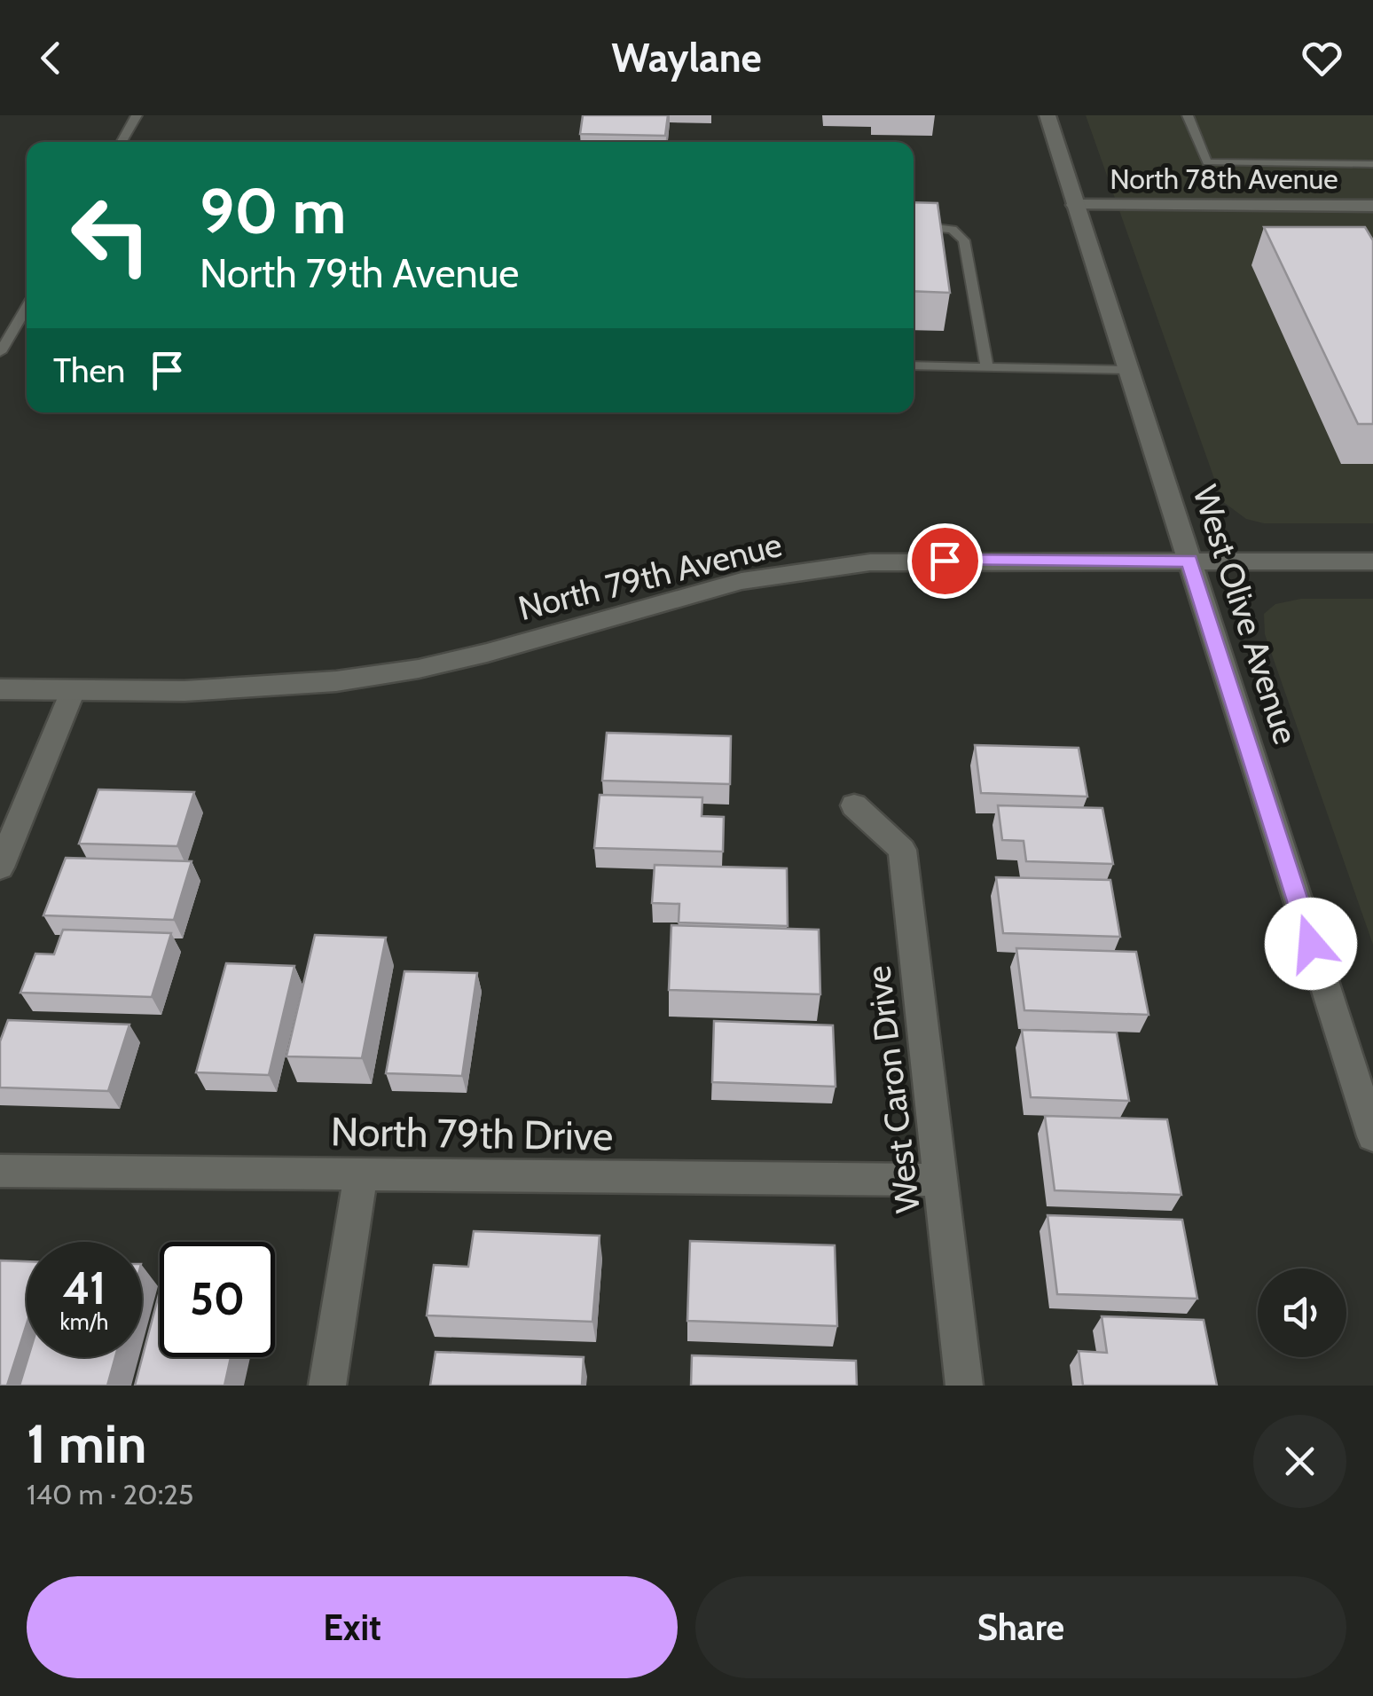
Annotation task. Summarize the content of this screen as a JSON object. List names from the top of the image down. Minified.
{"streets":{"street":["North 78th Avenue","North 79th Avenue","West Olive Avenue","West Caron Drive","North 79th Drive"]},"crossings":[["North 78th Avenue","West Olive Avenue"],["North 79th Avenue","West Olive Avenue"],["West Caron Drive","North 79th Drive"]],"page":{"header":"Waylane","turn":["90 m","North 79th Avenue"],"then":"Then","speed":"41 km/h","limit":"50","heading":["1 min","140 m · 20:25"],"buttons":["Exit","Share"]}}
